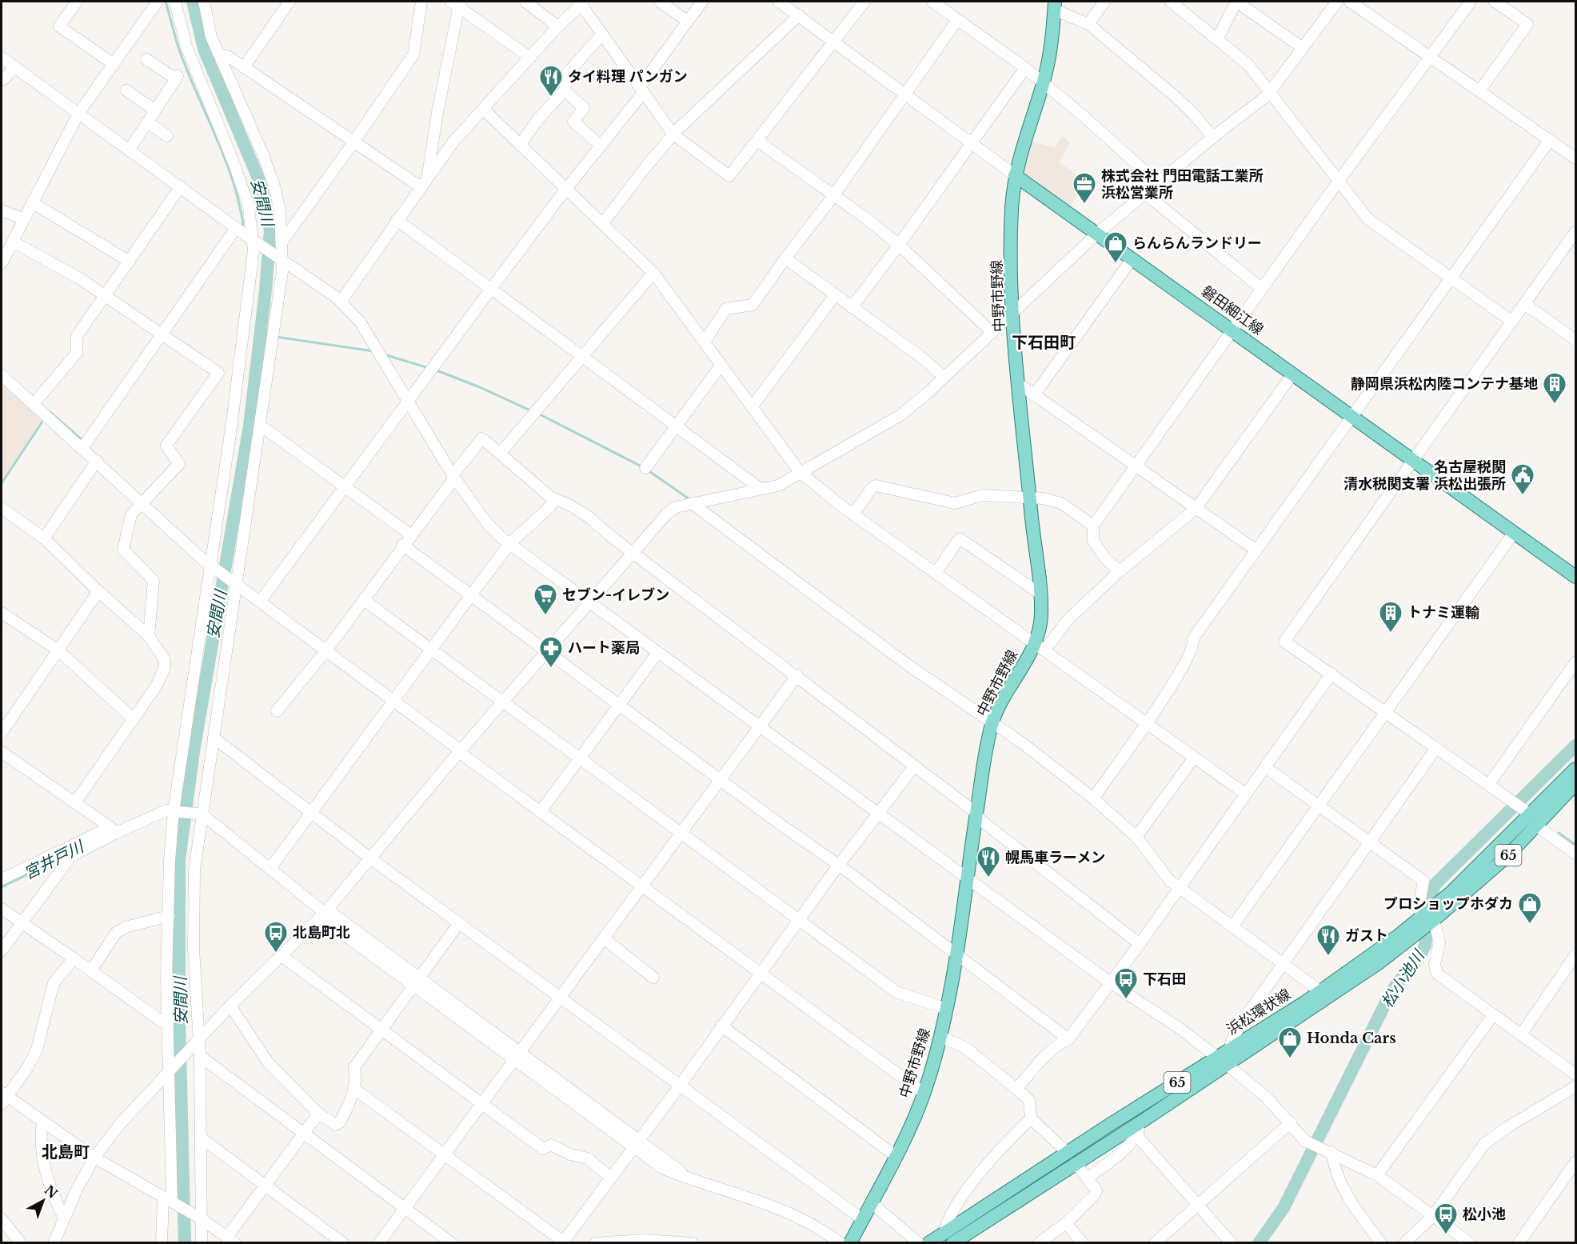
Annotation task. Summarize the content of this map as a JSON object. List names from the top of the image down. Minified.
{"streets":{"main road":["中野市野線","磐田細江線","65","浜松環状線"]},"crossings":[["中野市野線","磐田細江線"]],"districts":["下石田町","北島町"],"water":["安間川","宮井戸川","松小池川"],"places":{"restaurant":["タイ料理 パンガン","幌馬車ラーメン","ガスト"],"office":["株式会社 門田電話工業所 浜松営業所"],"shop":["らんらんランドリー","プロショップホダカ","Honda Cars"],"building":["静岡県浜松内陸コンテナ基地","トナミ運輸"],"public building":["名古屋税関 清水税関支署 浜松出張所"],"supermarket":["セブン-イレブン"],"pharmacy":["ハート薬局"],"bus stop":["北島町北","下石田","松小池"]},"north":"top right"}
